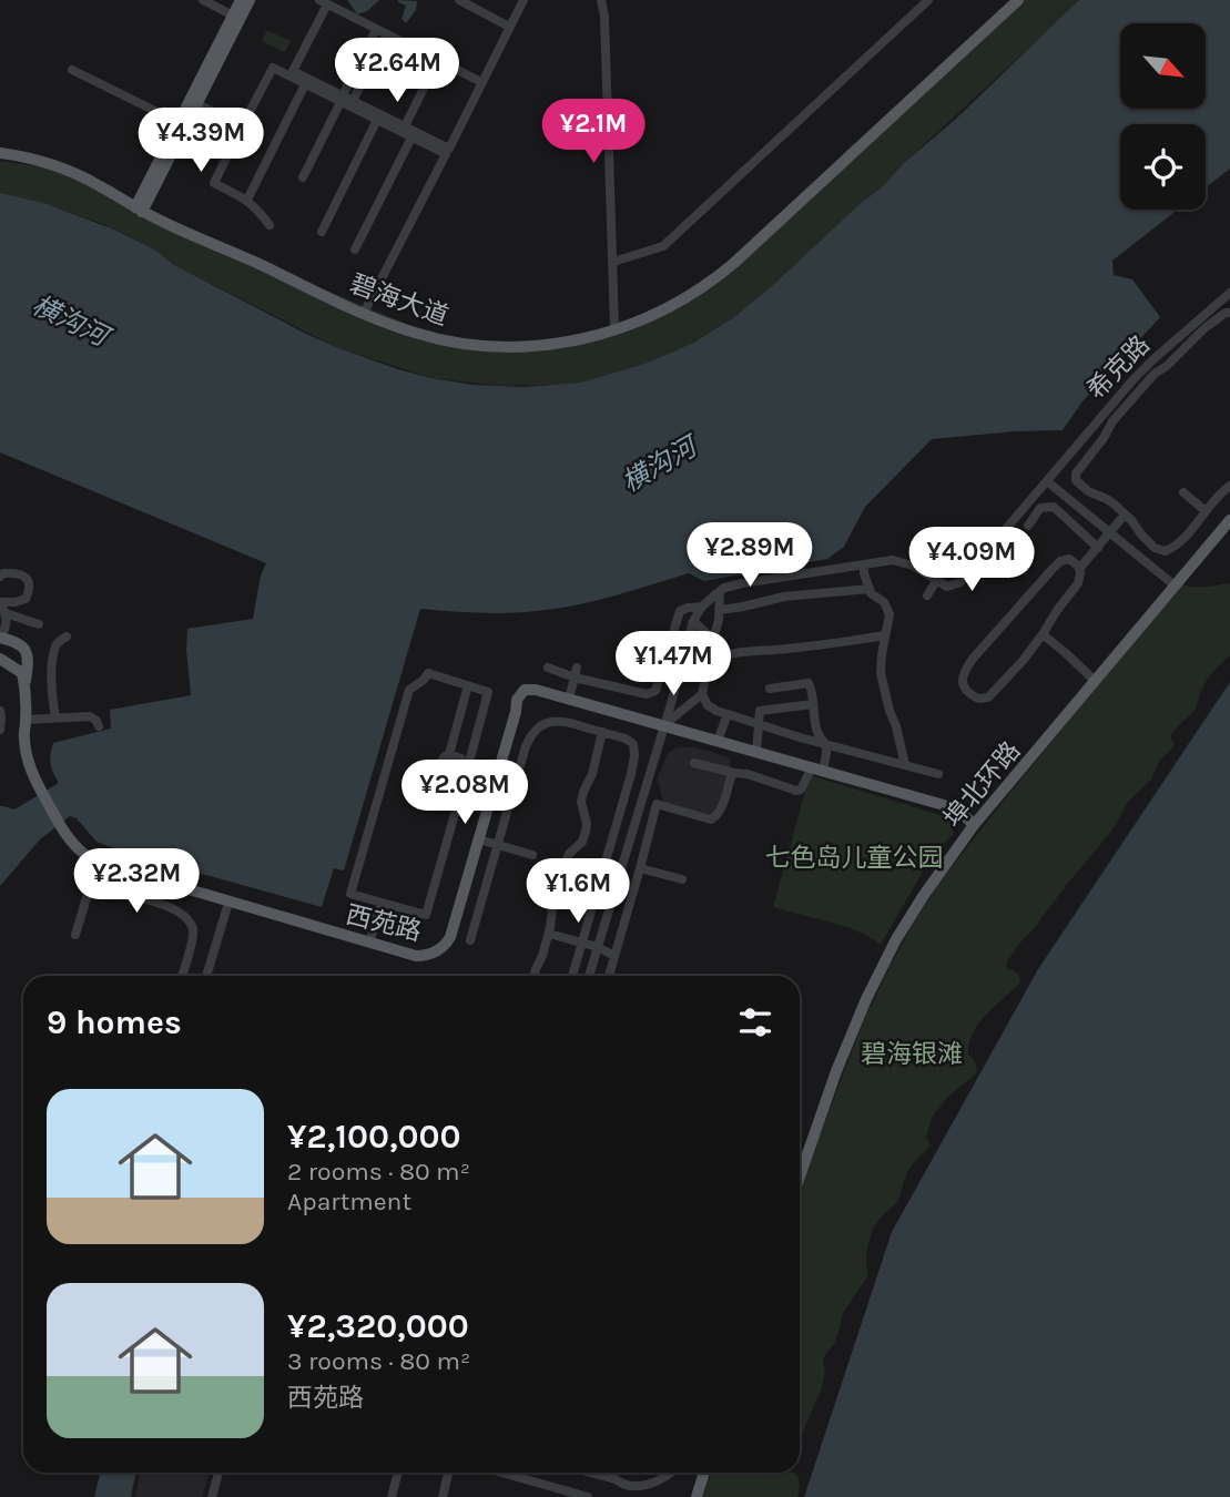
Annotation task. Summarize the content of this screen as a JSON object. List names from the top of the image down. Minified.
{"streets":{"main road":["碧海大道","埠北环路","西苑路"],"street":["希克路"]},"crossings":[["埠北环路","西苑路"]],"water":["横沟河"],"parks":["七色岛儿童公园","碧海银滩"],"north":"bottom right","page":{"price":["¥2.64M","¥2.1M","¥4.39M","¥2.89M","¥4.09M","¥1.47M","¥2.08M","¥2.32M","¥1.6M"],"heading":"9 homes","list":[{"name":"¥2,100,000","note":"2 rooms · 80 m² · Apartment"},{"name":"¥2,320,000","note":"3 rooms · 80 m² · 西苑路"}]}}
